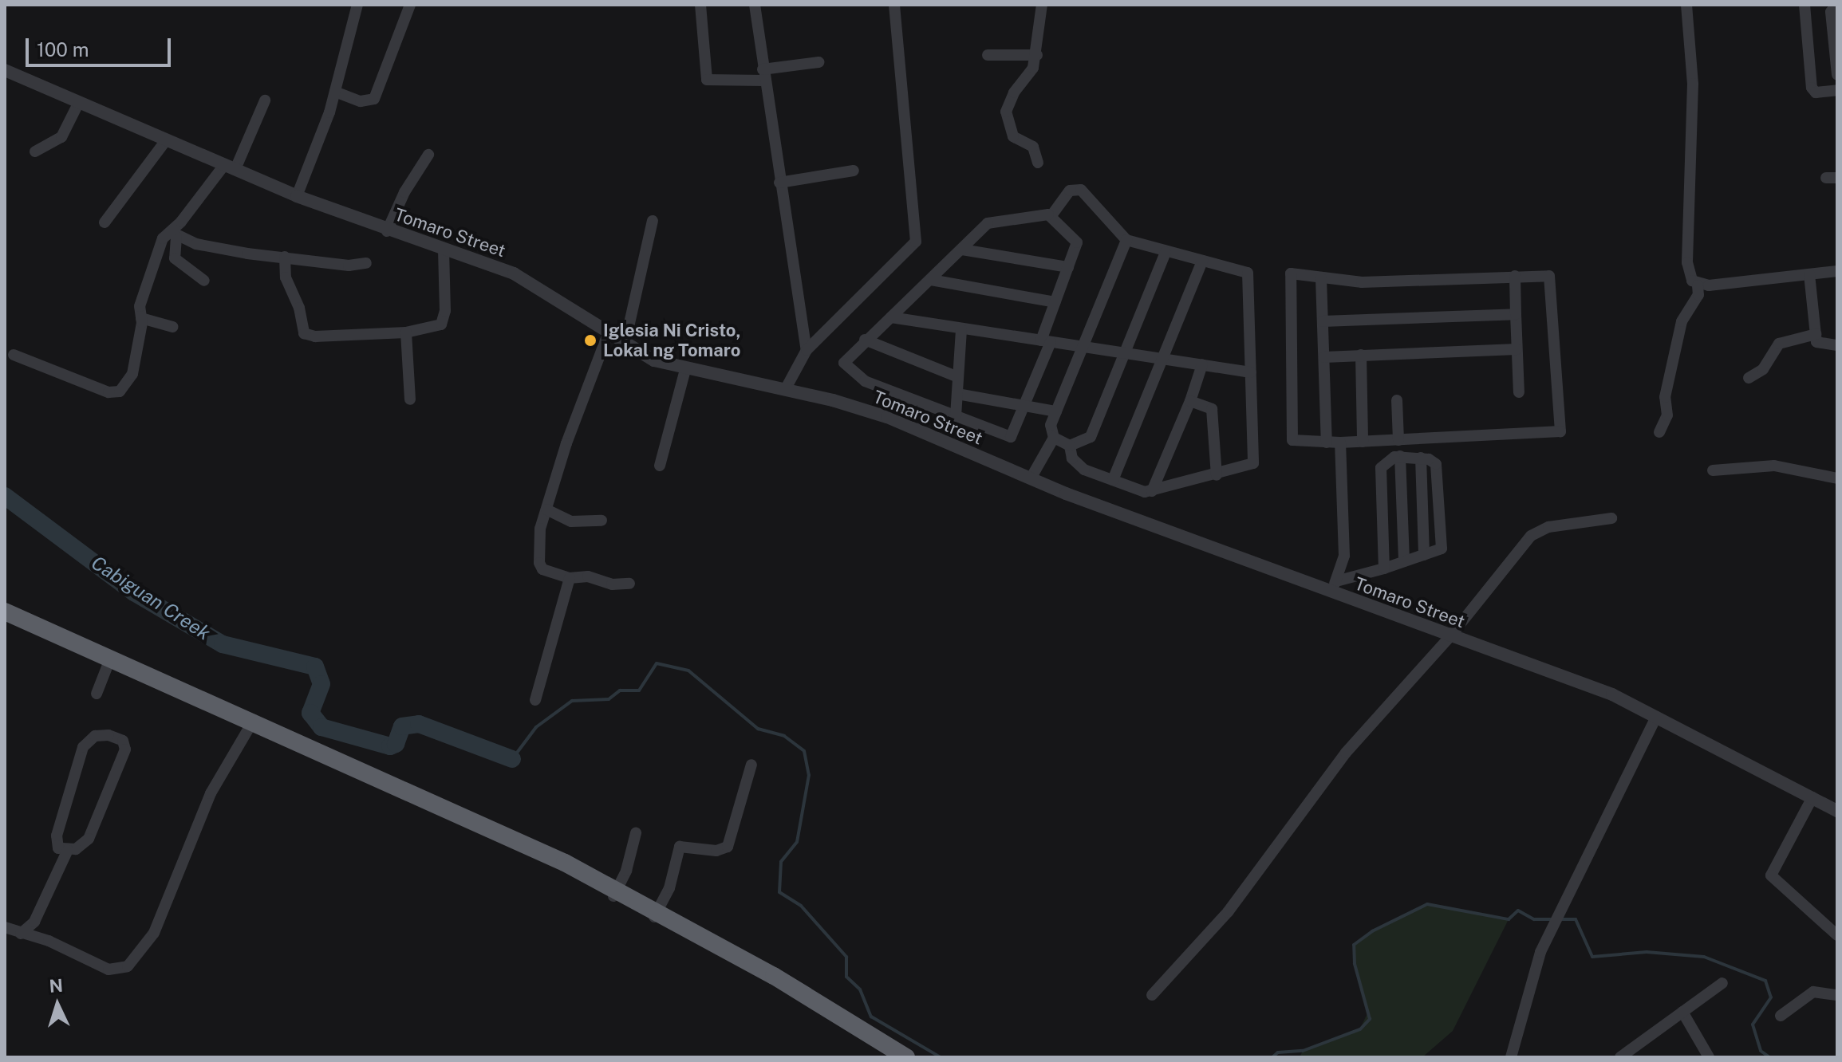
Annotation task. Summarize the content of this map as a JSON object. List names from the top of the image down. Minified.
{"streets":{"street":["Tomaro Street"]},"water":["Cabiguan Creek"],"places":["Iglesia Ni Cristo, Lokal ng Tomaro"],"scale_bar":"100 m","north":"top"}
